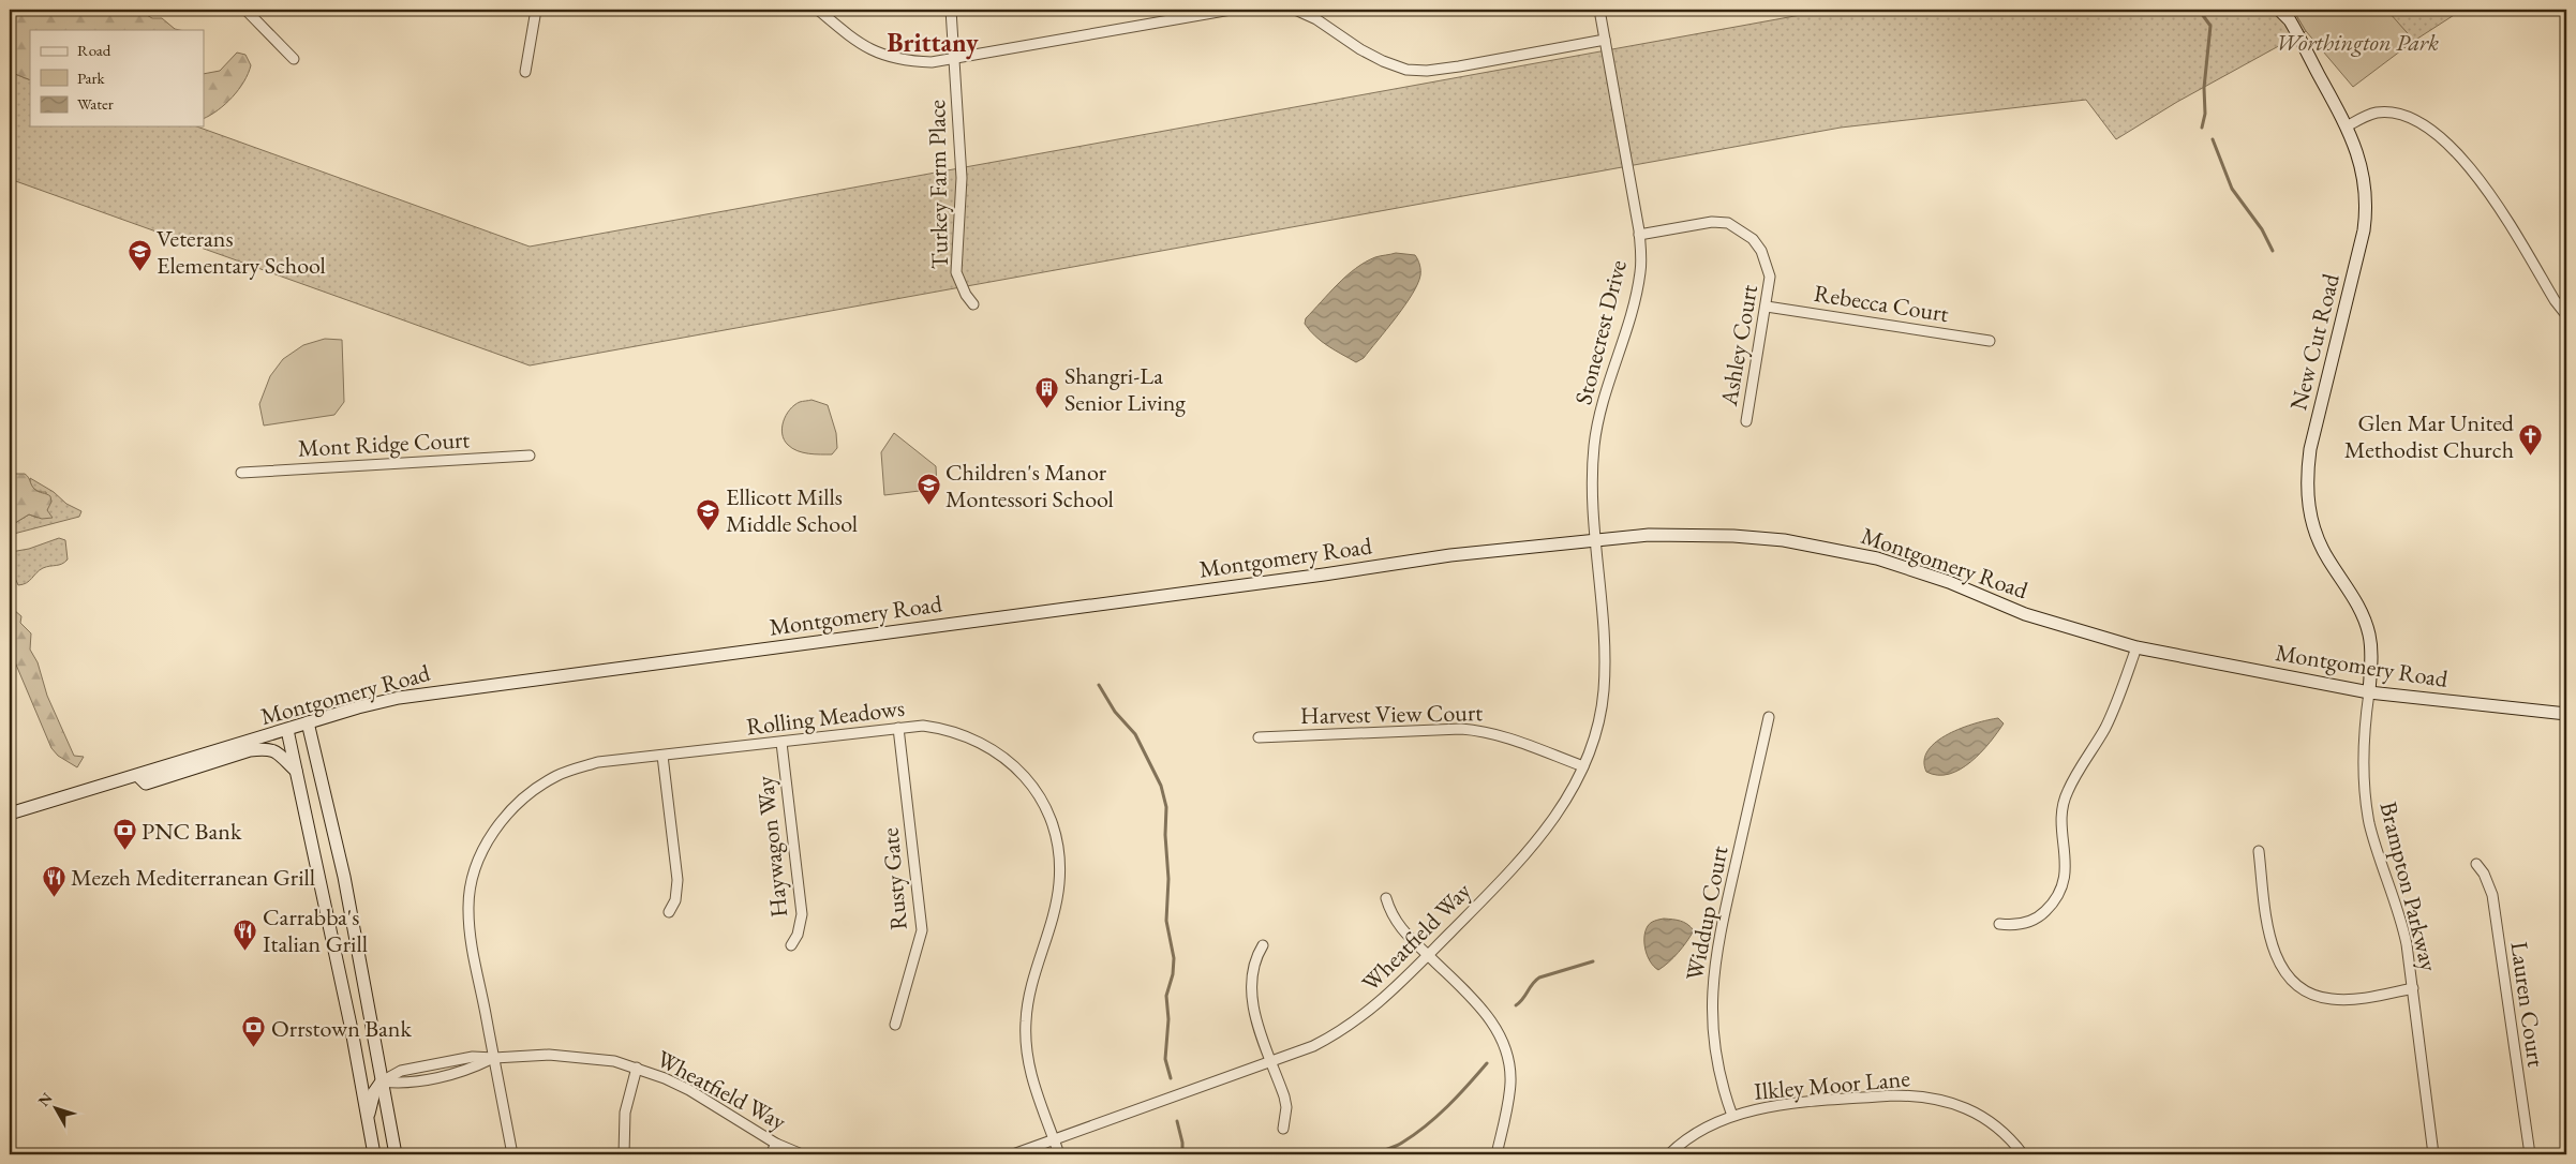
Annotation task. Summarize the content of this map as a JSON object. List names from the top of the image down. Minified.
{"streets":{"main road":["New Cut Road","Montgomery Road"],"street":["Turkey Farm Place","Rebecca Court","Stonecrest Drive","Ashley Court","Mont Ridge Court","Harvest View Court","Rolling Meadows","Haywagon Way","Rusty Gate","Brampton Parkway","Widdup Court","Wheatfield Way","Lauren Court","Ilkley Moor Lane"]},"crossings":[["Rebecca Court","Ashley Court"],["Stonecrest Drive","Ashley Court"],["Stonecrest Drive","Montgomery Road"],["Stonecrest Drive","Wheatfield Way"],["New Cut Road","Montgomery Road"],["New Cut Road","Brampton Parkway"],["Montgomery Road","Brampton Parkway"],["Montgomery Road","Wheatfield Way"],["Harvest View Court","Wheatfield Way"],["Rolling Meadows","Haywagon Way"],["Rolling Meadows","Rusty Gate"],["Rolling Meadows","Wheatfield Way"],["Widdup Court","Ilkley Moor Lane"]],"districts":["Brittany"],"parks":["Worthington Park"],"places":{"school or university":["Veterans Elementary School","Children's Manor Montessori School","Ellicott Mills Middle School"],"building":["Shangri-La Senior Living"],"church":["Glen Mar United Methodist Church"],"bank":["PNC Bank","Orrstown Bank"],"restaurant":["Mezeh Mediterranean Grill","Carrabba's Italian Grill"]},"legend":["Road","Park","Water"],"north":"top left"}
